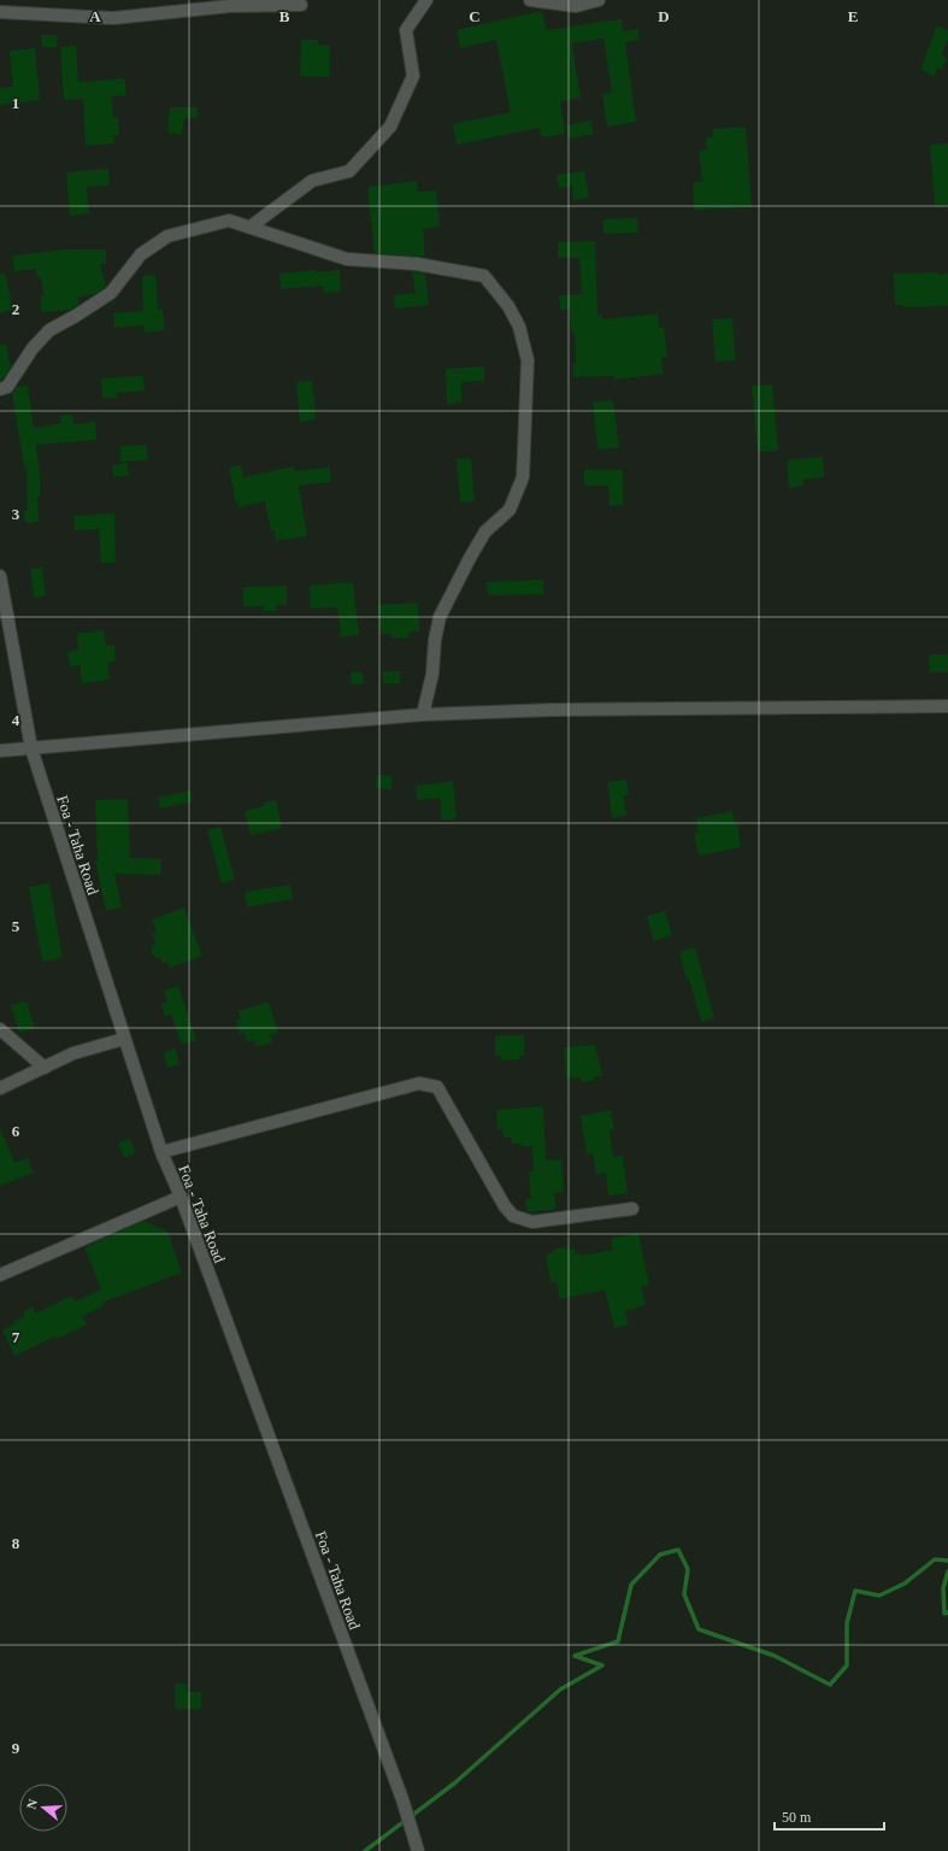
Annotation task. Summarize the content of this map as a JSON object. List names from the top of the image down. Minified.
{"streets":{"street":["Foa - Taha Road"]},"scale_bar":"50 m","north":"left","grid":{"columns":["A","B","C","D","E"],"rows":["1","2","3","4","5","6","7","8","9"]}}
